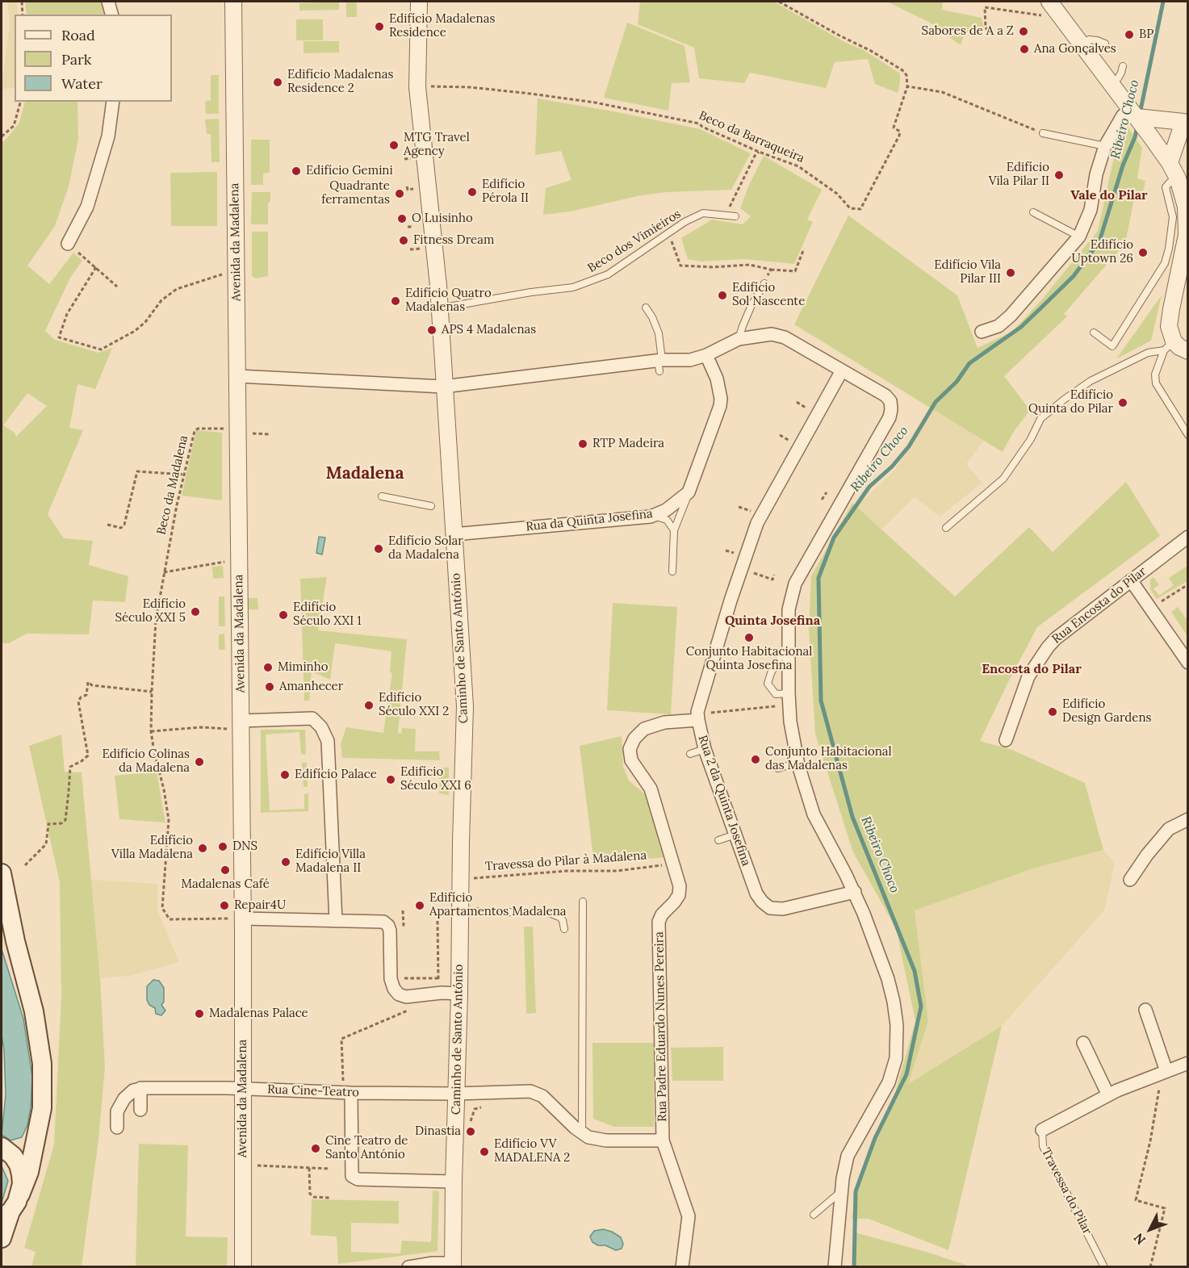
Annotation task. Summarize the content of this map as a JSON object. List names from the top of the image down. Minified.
{"streets":{"street":["Avenida da Madalena","Rua da Quinta Josefina","Rua Encosta do Pilar","Caminho de Santo António","Rua 2 da Quinta Josefina","Rua Padre Eduardo Nunes Pereira","Rua Cine-Teatro","Travessa do Pilar"],"lane":["Beco dos Vimieiros"],"path":["Beco da Barraqueira","Beco da Madalena","Travessa do Pilar à Madalena"]},"crossings":[["Beco dos Vimieiros","Caminho de Santo António"],["Avenida da Madalena","Beco da Madalena"],["Avenida da Madalena","Rua Cine-Teatro"],["Rua da Quinta Josefina","Caminho de Santo António"],["Caminho de Santo António","Travessa do Pilar à Madalena"],["Caminho de Santo António","Rua Cine-Teatro"],["Rua 2 da Quinta Josefina","Rua Padre Eduardo Nunes Pereira"],["Travessa do Pilar à Madalena","Rua Padre Eduardo Nunes Pereira"]],"districts":["Vale do Pilar","Madalena","Quinta Josefina","Encosta do Pilar"],"water":["Ribeiro Choco"],"places":["Edifício Madalenas Residence","Sabores de A a Z","BP","Ana Gonçalves","Edifício Madalenas Residence 2","MTG Travel Agency","Edifício Gemini","Edifício Vila Pilar II","Edifício Pérola II","Quadrante ferramentas","O Luisinho","Fitness Dream","Edifício Uptown 26","Edifício Vila Pilar III","Edifício Sol Nascente","Edifício Quatro Madalenas","APS 4 Madalenas","Edifício Quinta do Pilar","RTP Madeira","Edifício Solar da Madalena","Edifício Século XXI 5","Edifício Século XXI 1","Conjunto Habitacional Quinta Josefina","Miminho","Amanhecer","Edifício Século XXI 2","Edifício Design Gardens","Conjunto Habitacional das Madalenas","Edifício Colinas da Madalena","Edifício Palace","Edifício Século XXI 6","DNS","Edifício Villa Madalena","Edifício Villa Madalena II","Madalenas Café","Repair4U","Edifício Apartamentos Madalena","Madalenas Palace","Dinastia","Cine Teatro de Santo António","Edifício VV MADALENA 2"],"legend":["Road","Park","Water"],"north":"bottom left"}
